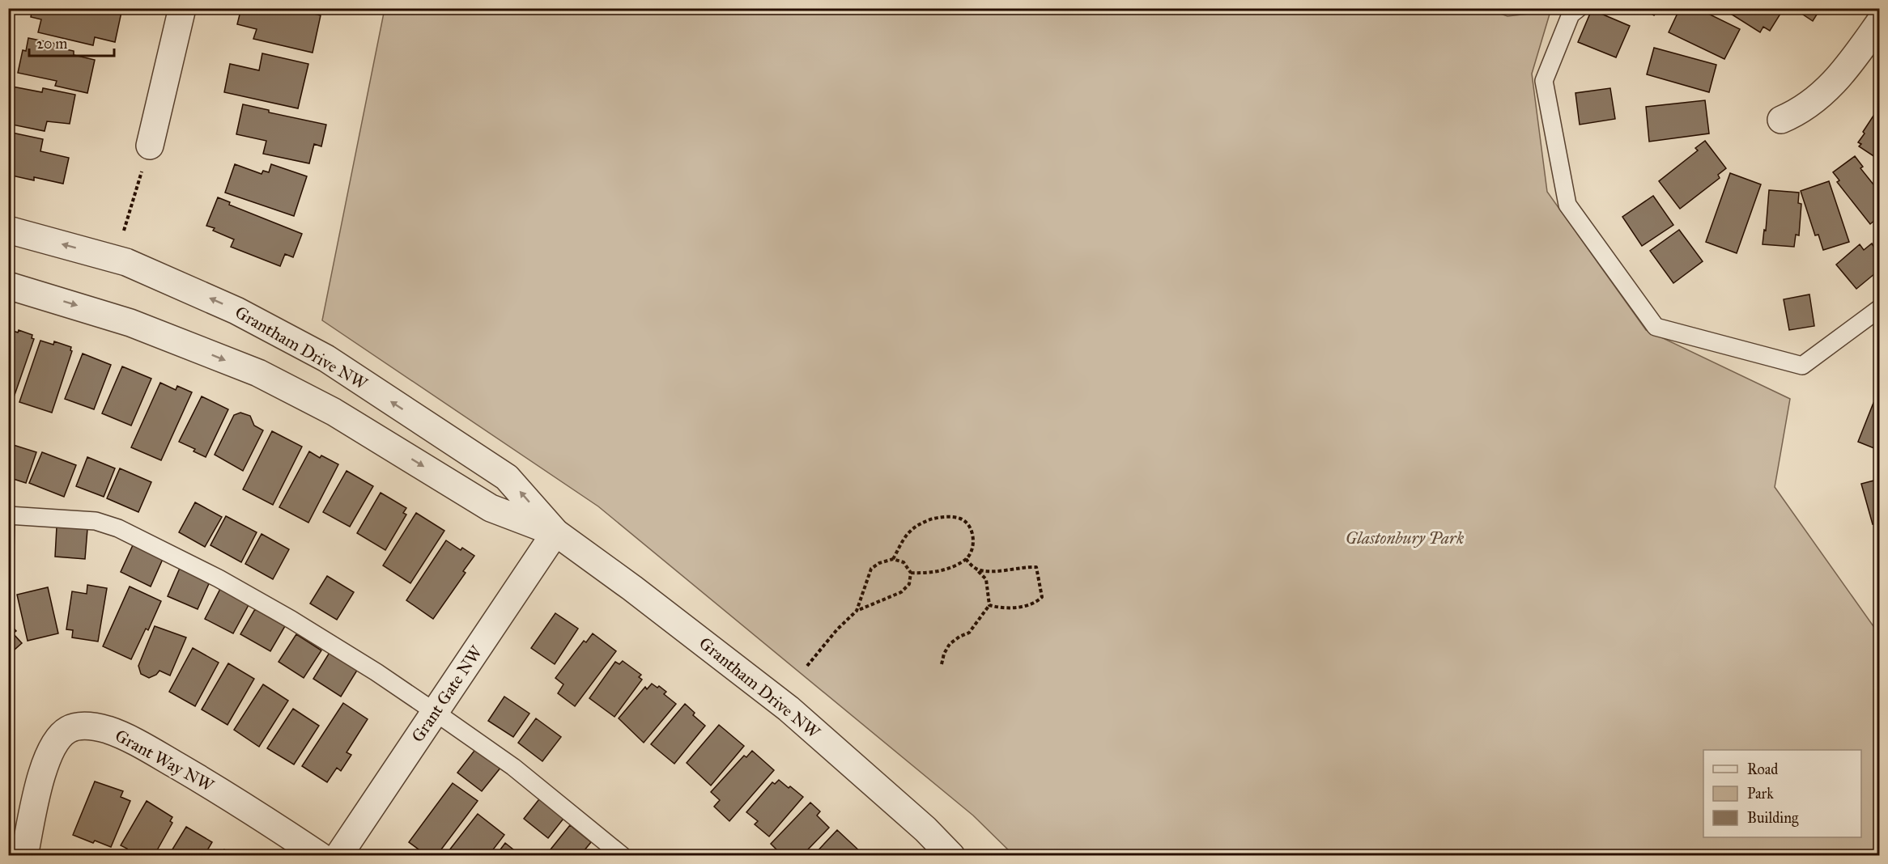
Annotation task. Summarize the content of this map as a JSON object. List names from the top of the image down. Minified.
{"streets":{"street":["Grantham Drive NW","Grant Gate NW","Grant Way NW"]},"crossings":[["Grantham Drive NW","Grant Gate NW"]],"parks":["Glastonbury Park"],"legend":["Road","Park","Building"],"scale_bar":"20 m"}
